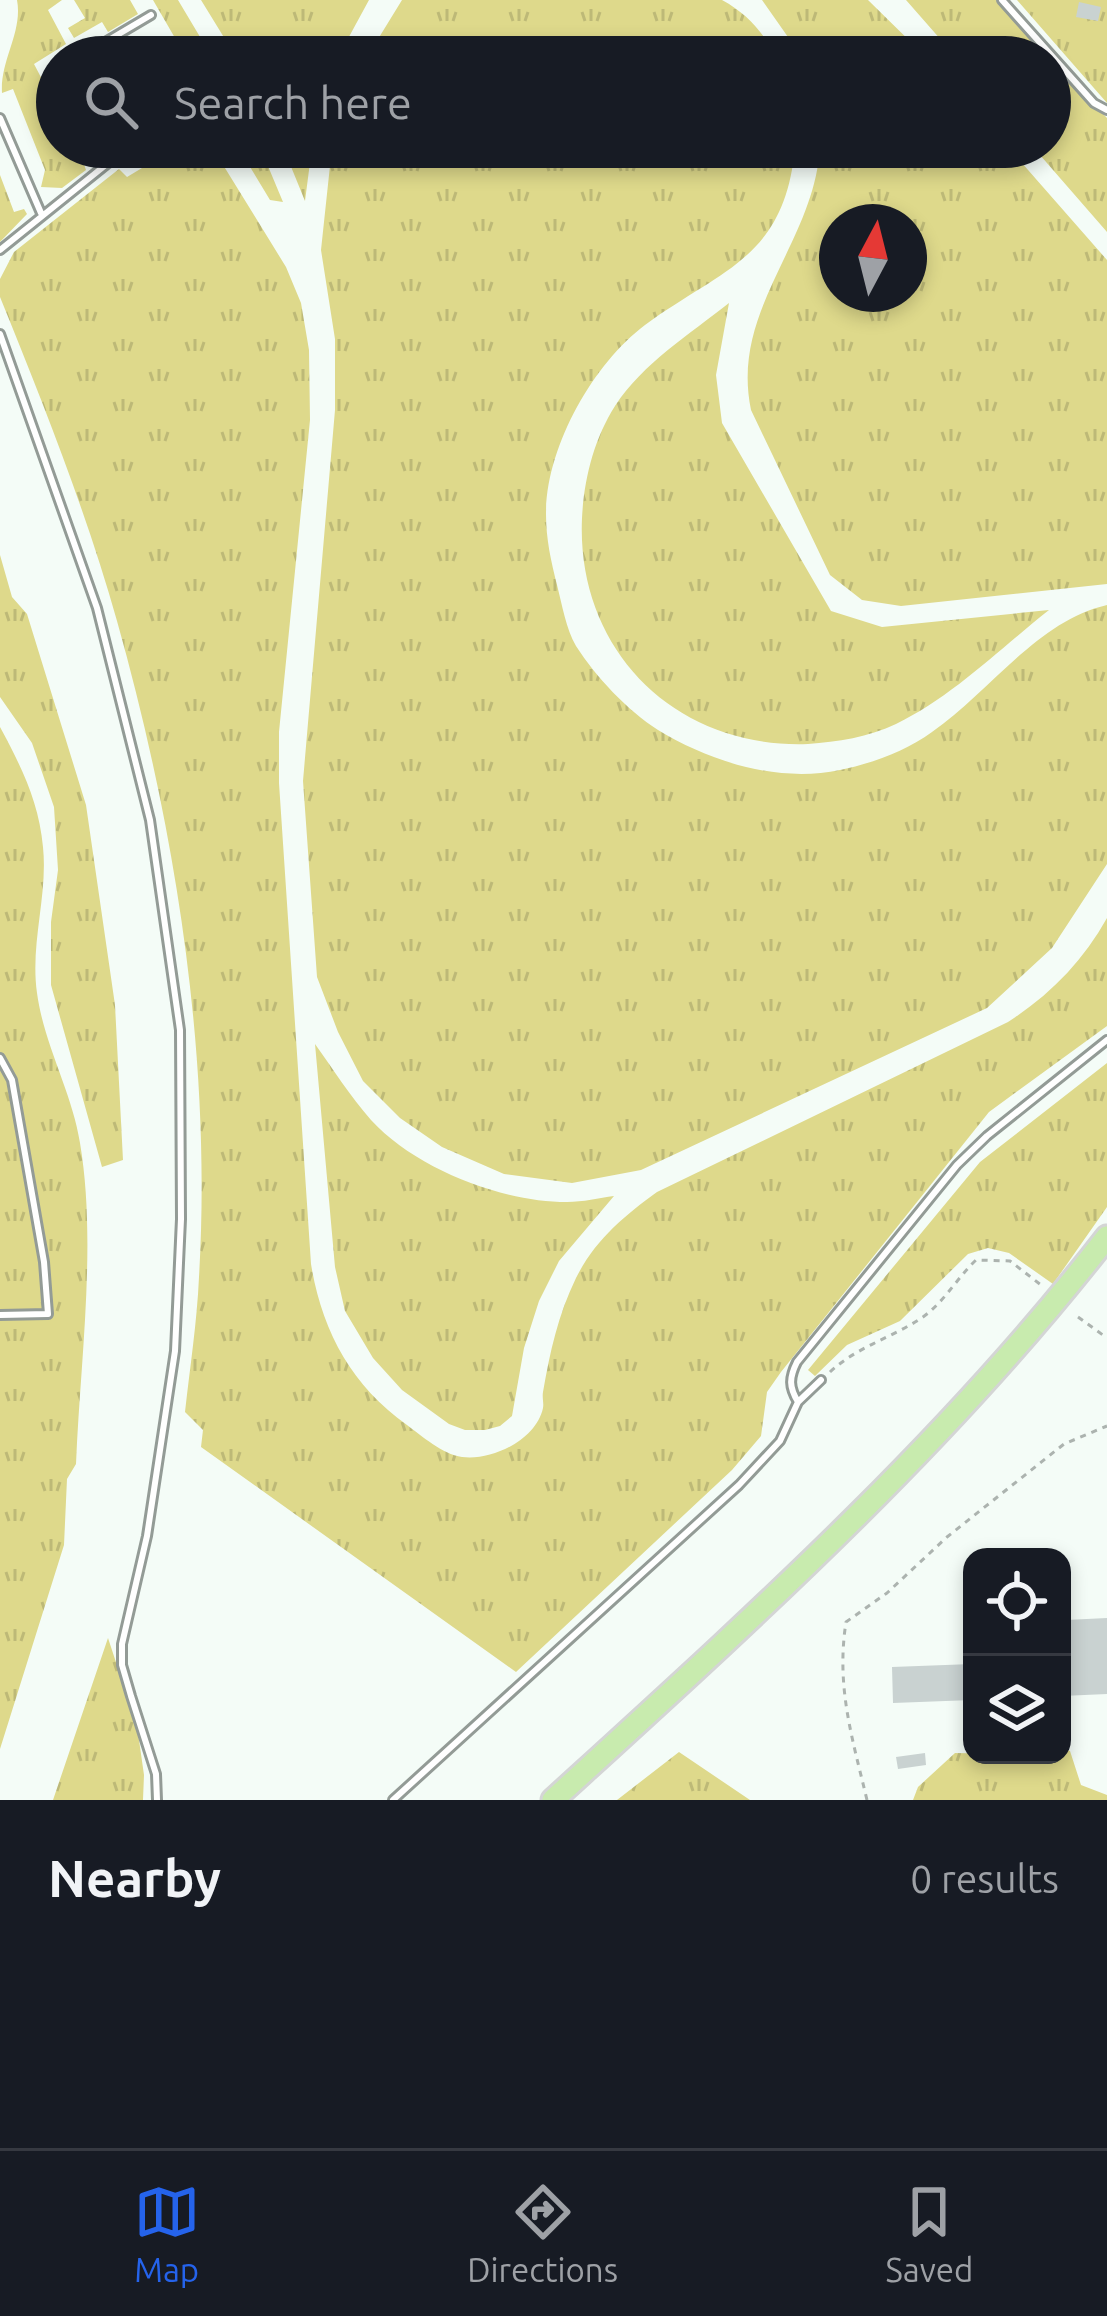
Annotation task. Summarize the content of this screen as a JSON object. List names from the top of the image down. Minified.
{"north":"top","page":{"search":"Search here","heading":["Nearby","0 results"],"nav":["Map","Directions","Saved"]}}
